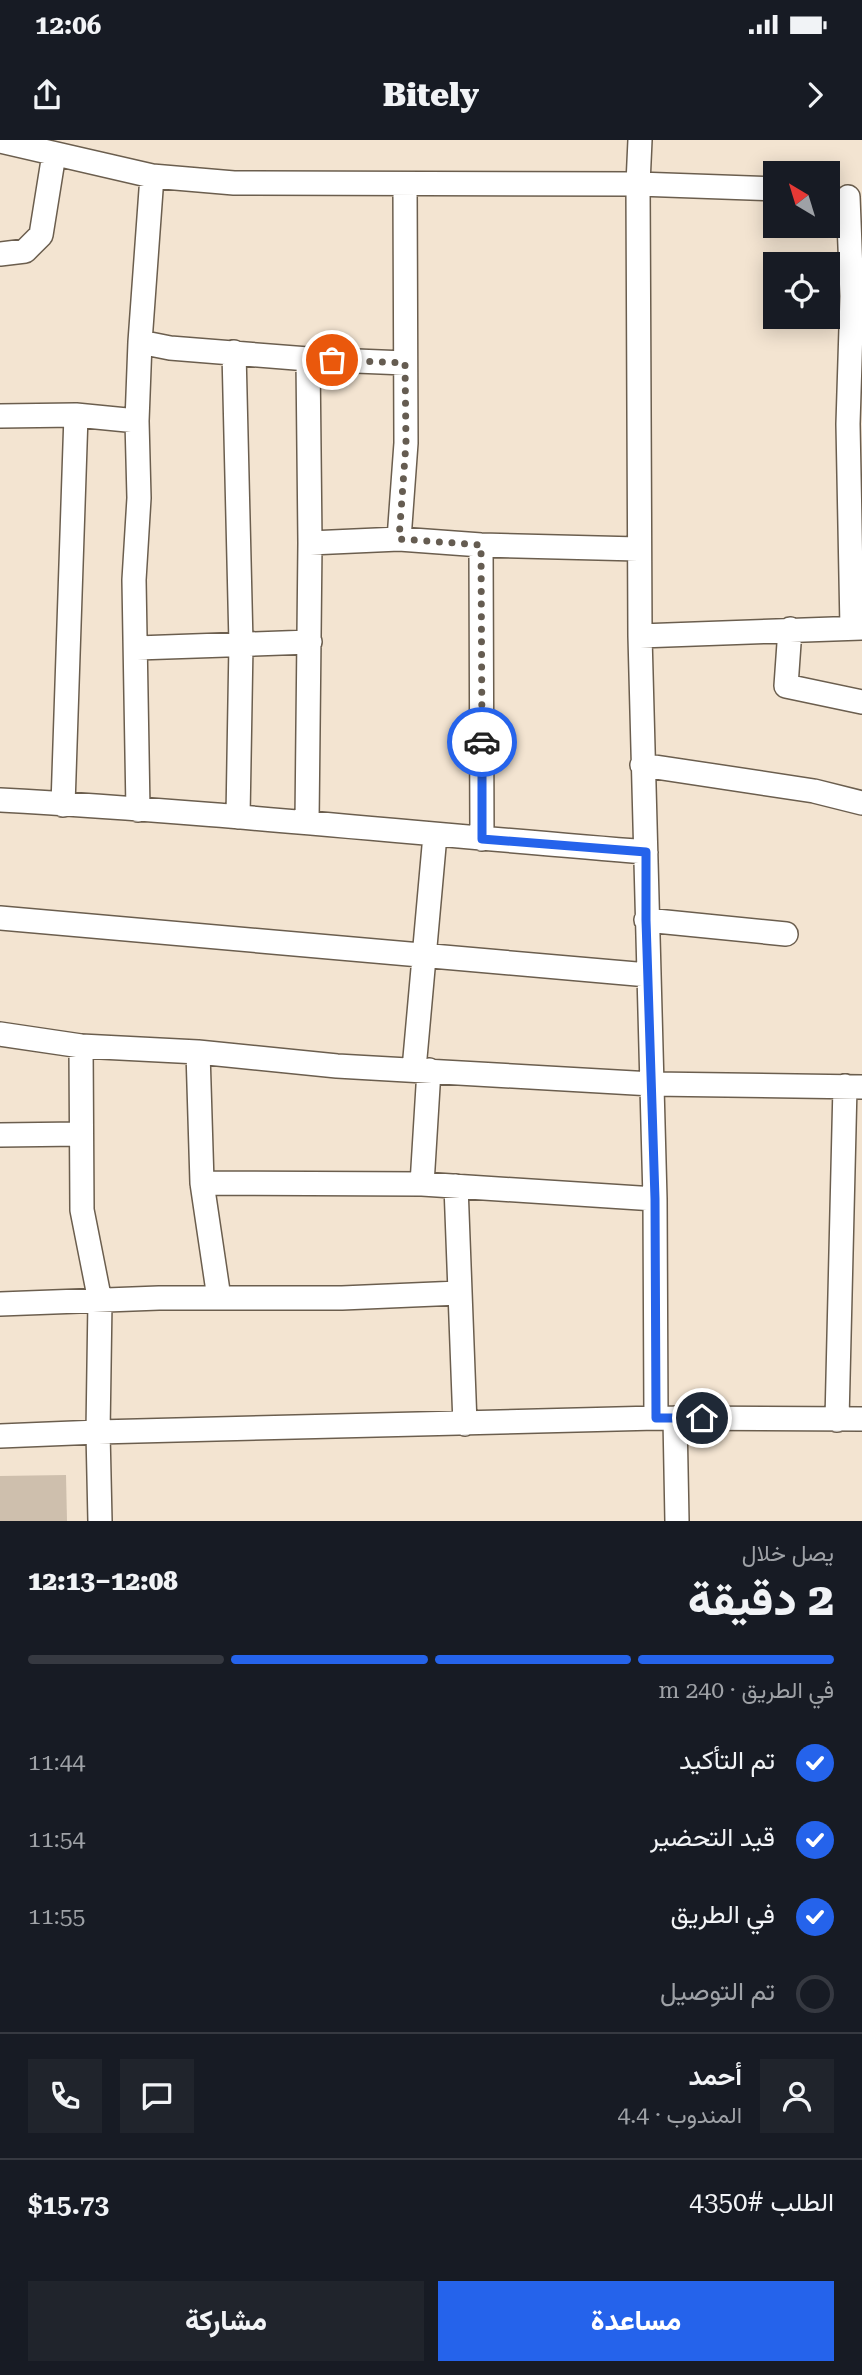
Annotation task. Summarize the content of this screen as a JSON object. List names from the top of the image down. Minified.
{"north":"top left","page":{"status":"12:06","header":"Bitely","heading":["2 دقيقة","يصل خلال","12:08–12:13"],"panel":["أحمد","المندوب · 4.4","الطلب #4350","$15.73"],"bar":"في الطريق · 240 m","list":[["تم التأكيد","11:44"],["قيد التحضير","11:54"],["في الطريق","11:55"],"تم التوصيل"],"buttons":["مساعدة","مشاركة"]}}
